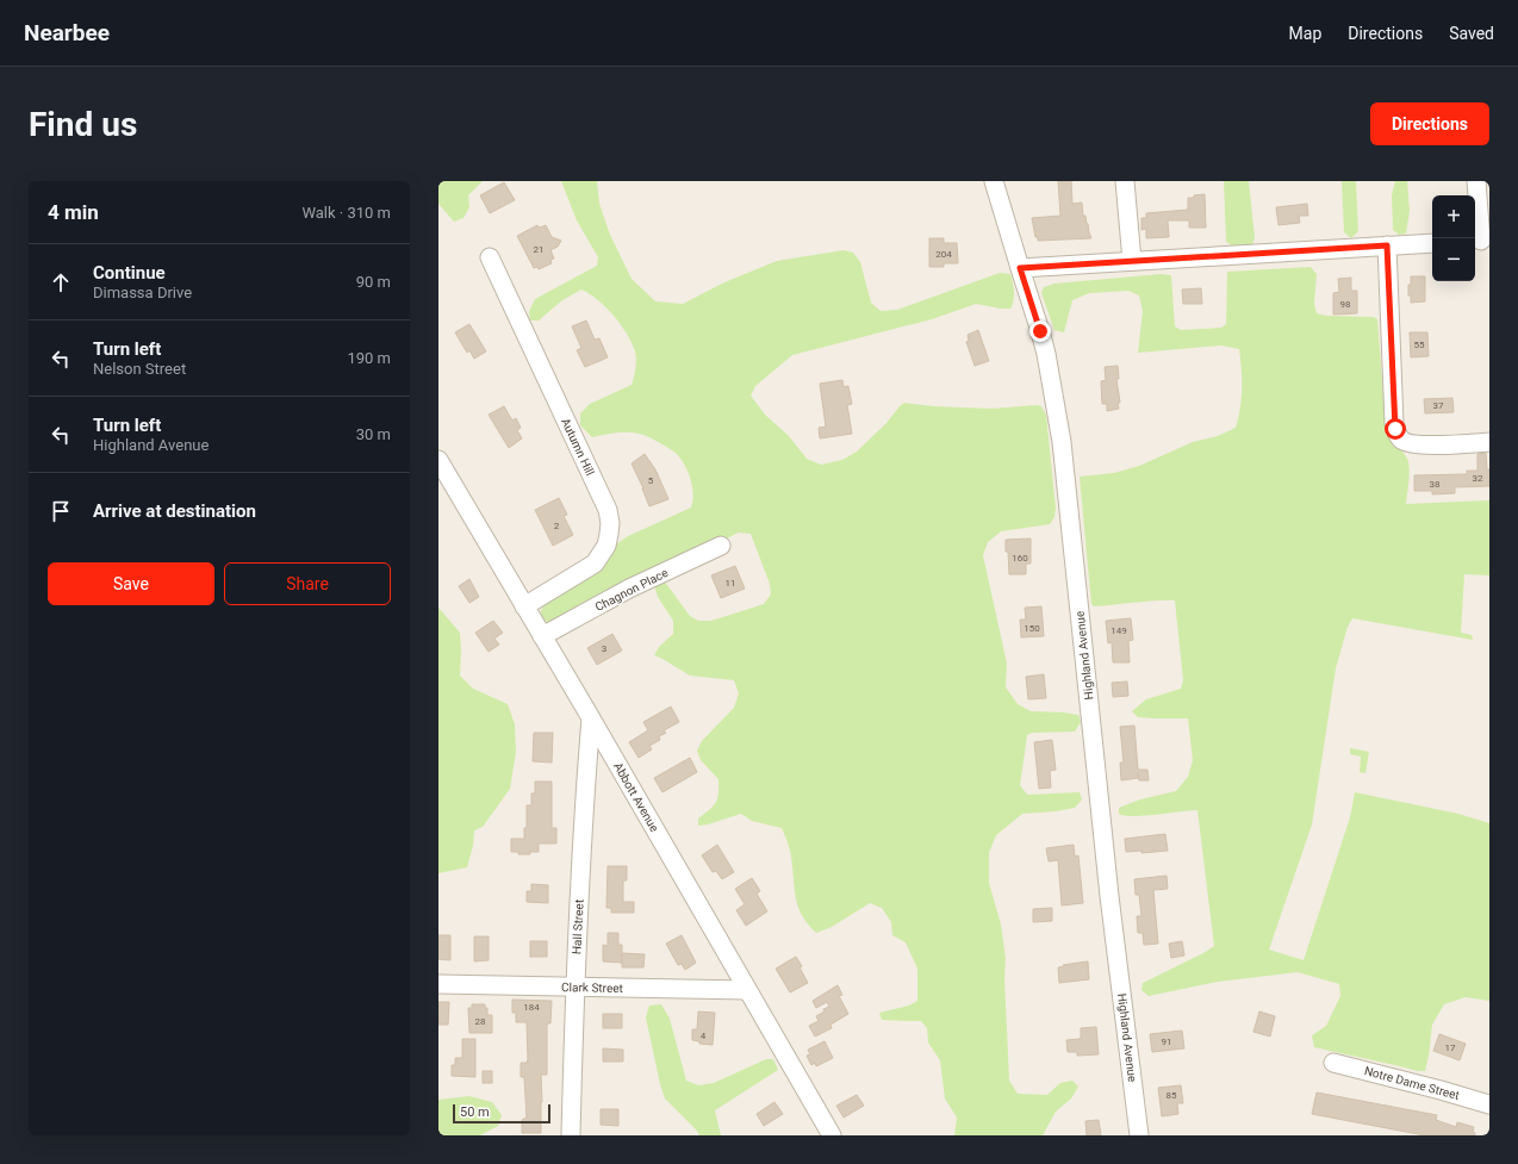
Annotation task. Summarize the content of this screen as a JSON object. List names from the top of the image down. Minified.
{"streets":{"street":["Autumn Hill","Chagnon Place","Highland Avenue","Abbott Avenue","Hall Street","Clark Street","Notre Dame Street"]},"crossings":[["Autumn Hill","Abbott Avenue"],["Chagnon Place","Abbott Avenue"],["Abbott Avenue","Hall Street"],["Abbott Avenue","Clark Street"],["Hall Street","Clark Street"]],"house_numbers":["21","204","98","55","37","32","5","38","2","160","11","150","149","3","184","28","4","91","17","85"],"scale_bar":"50 m","page":{"header":"Nearbee","nav":["Map","Directions","Saved"],"buttons":["Directions",["Save","Share"]],"title":"Find us","heading":["4 min","Walk · 310 m"],"map_buttons":["+","−"],"list":[["Continue","Dimassa Drive","90 m"],["Turn left","Nelson Street","190 m"],["Turn left","Highland Avenue","30 m"],"Arrive at destination"],"scale":"50 m"}}
